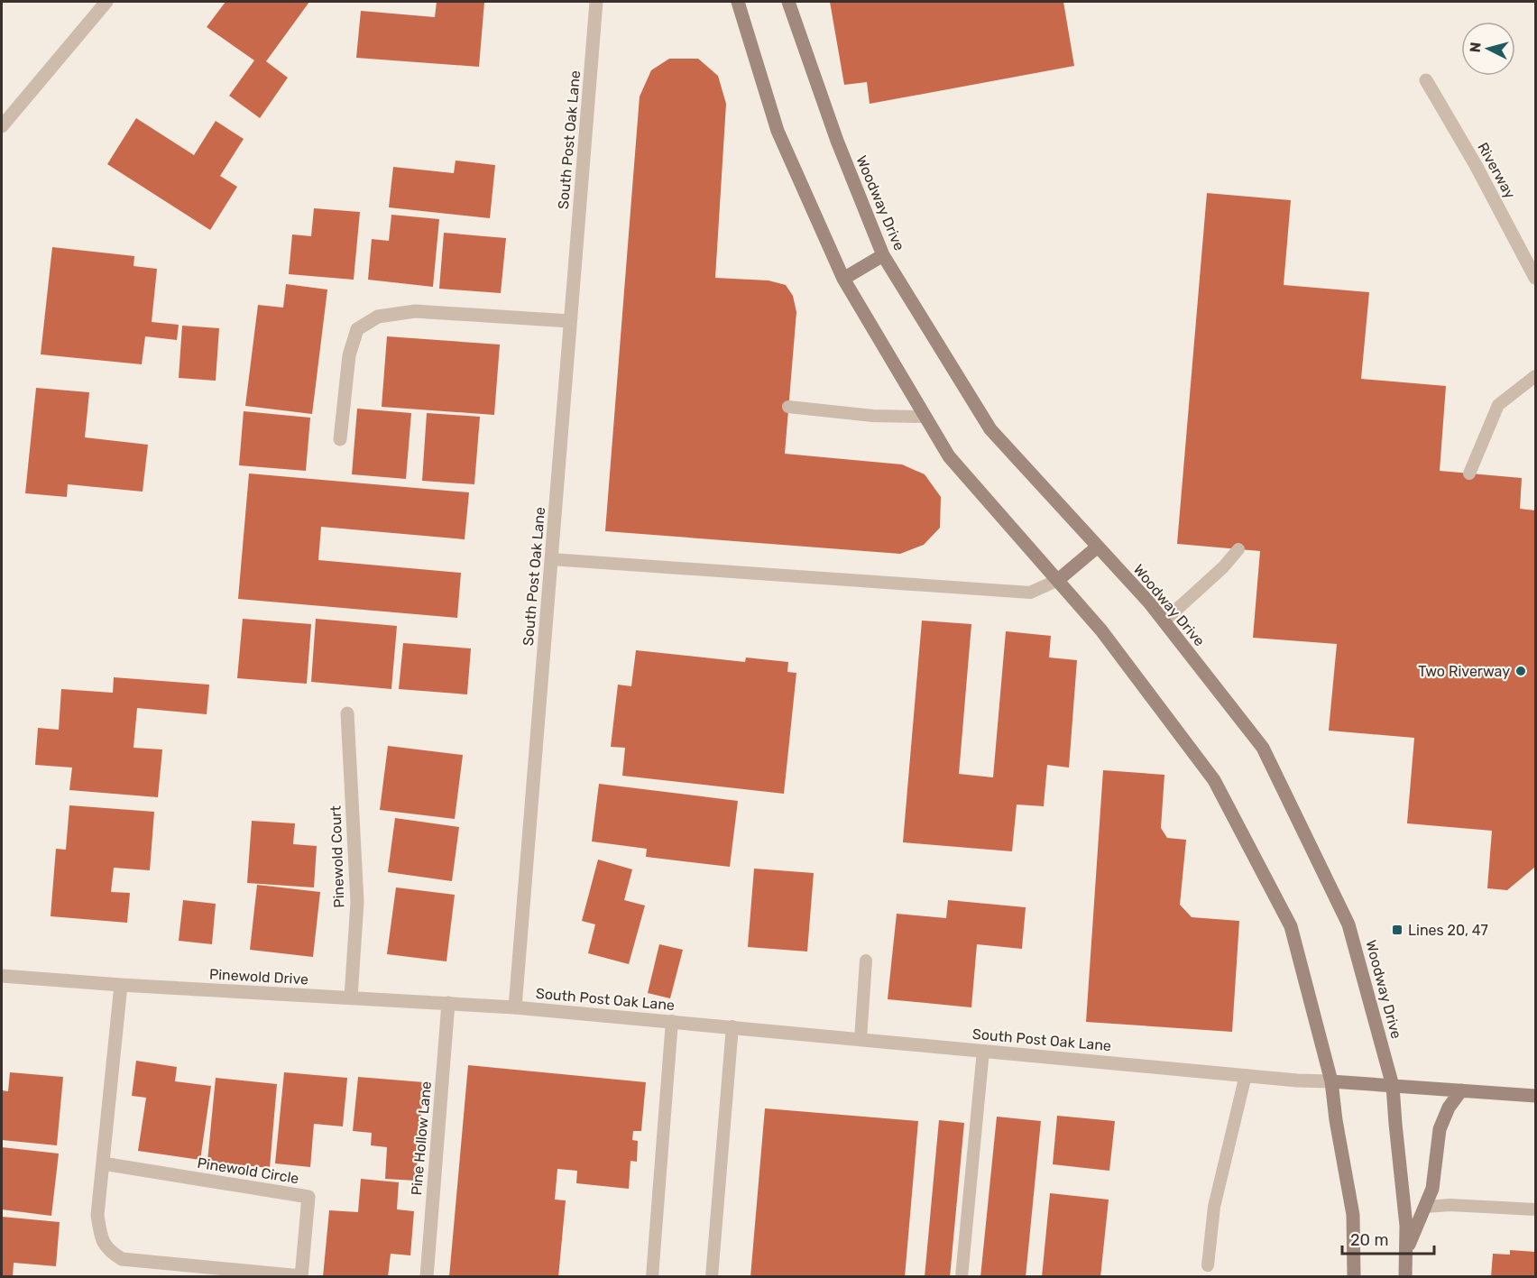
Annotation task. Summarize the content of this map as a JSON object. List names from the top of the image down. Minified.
{"streets":{"main road":["South Post Oak Lane","Woodway Drive"],"street":["Riverway","Pinewold Court","Pinewold Drive","Pine Hollow Lane","Pinewold Circle"]},"crossings":[["South Post Oak Lane","Woodway Drive"],["South Post Oak Lane","Pinewold Drive"],["Pinewold Court","Pinewold Drive"],["Pinewold Drive","Pine Hollow Lane"],["Pinewold Drive","Pinewold Circle"]],"places":{"other":["Two Riverway"],"transit":["Lines 20, 47"]},"scale_bar":"20 m","north":"left"}
